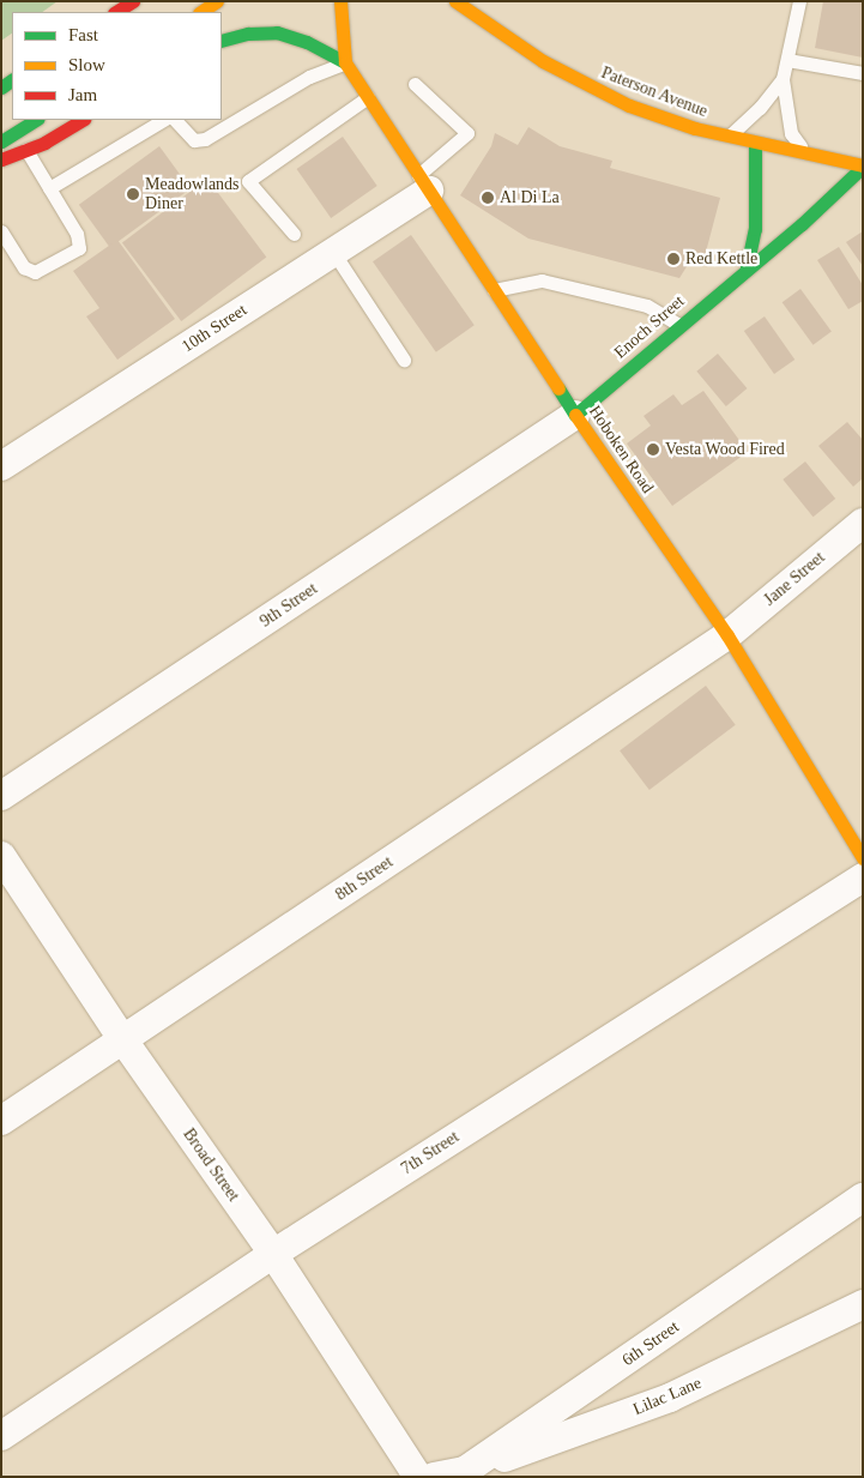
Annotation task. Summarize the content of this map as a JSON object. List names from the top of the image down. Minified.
{"streets":{"main road":["Paterson Avenue","Enoch Street","Hoboken Road"],"street":["10th Street","Jane Street","9th Street","8th Street","7th Street","Broad Street","6th Street","Lilac Lane"]},"crossings":[["Paterson Avenue","Enoch Street"],["Enoch Street","Hoboken Road"],["Enoch Street","9th Street"],["10th Street","Hoboken Road"],["Hoboken Road","Jane Street"],["Hoboken Road","9th Street"],["Hoboken Road","8th Street"],["Jane Street","8th Street"],["8th Street","Broad Street"],["7th Street","Broad Street"],["6th Street","Lilac Lane"]],"places":["Meadowlands Diner","Al Di La","Red Kettle","Vesta Wood Fired"],"legend":["Fast","Slow","Jam"]}
